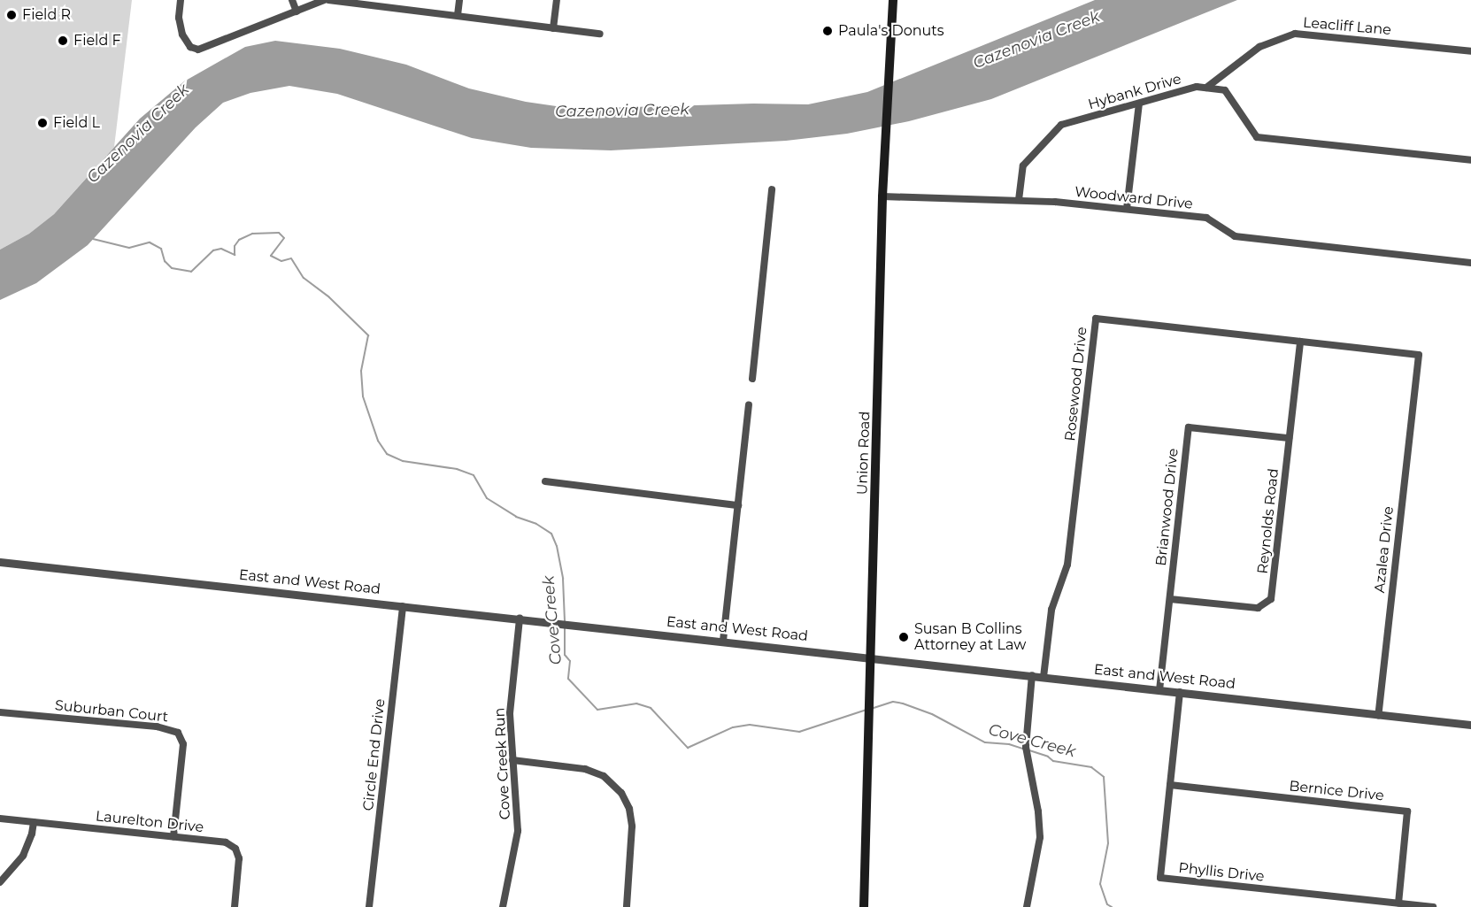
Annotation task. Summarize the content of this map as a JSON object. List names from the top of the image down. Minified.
{"streets":{"main road":["Union Road"],"street":["Leacliff Lane","Hybank Drive","Woodward Drive","Rosewood Drive","Brianwood Drive","Reynolds Road","Azalea Drive","East and West Road","Suburban Court","Circle End Drive","Cove Creek Run","Bernice Drive","Laurelton Drive","Phyllis Drive"]},"crossings":[["Leacliff Lane","Hybank Drive"],["Hybank Drive","Woodward Drive"],["Woodward Drive","Union Road"],["Rosewood Drive","Reynolds Road"],["Rosewood Drive","Azalea Drive"],["Rosewood Drive","East and West Road"],["Union Road","East and West Road"],["Brianwood Drive","Reynolds Road"],["Brianwood Drive","East and West Road"],["Azalea Drive","East and West Road"],["East and West Road","Circle End Drive"],["East and West Road","Cove Creek Run"],["East and West Road","Phyllis Drive"],["Suburban Court","Laurelton Drive"],["Bernice Drive","Phyllis Drive"]],"water":["Cazenovia Creek","Cove Creek"],"places":["Field R","Paula's Donuts","Field F","Field L","Susan B Collins Attorney at Law"]}
